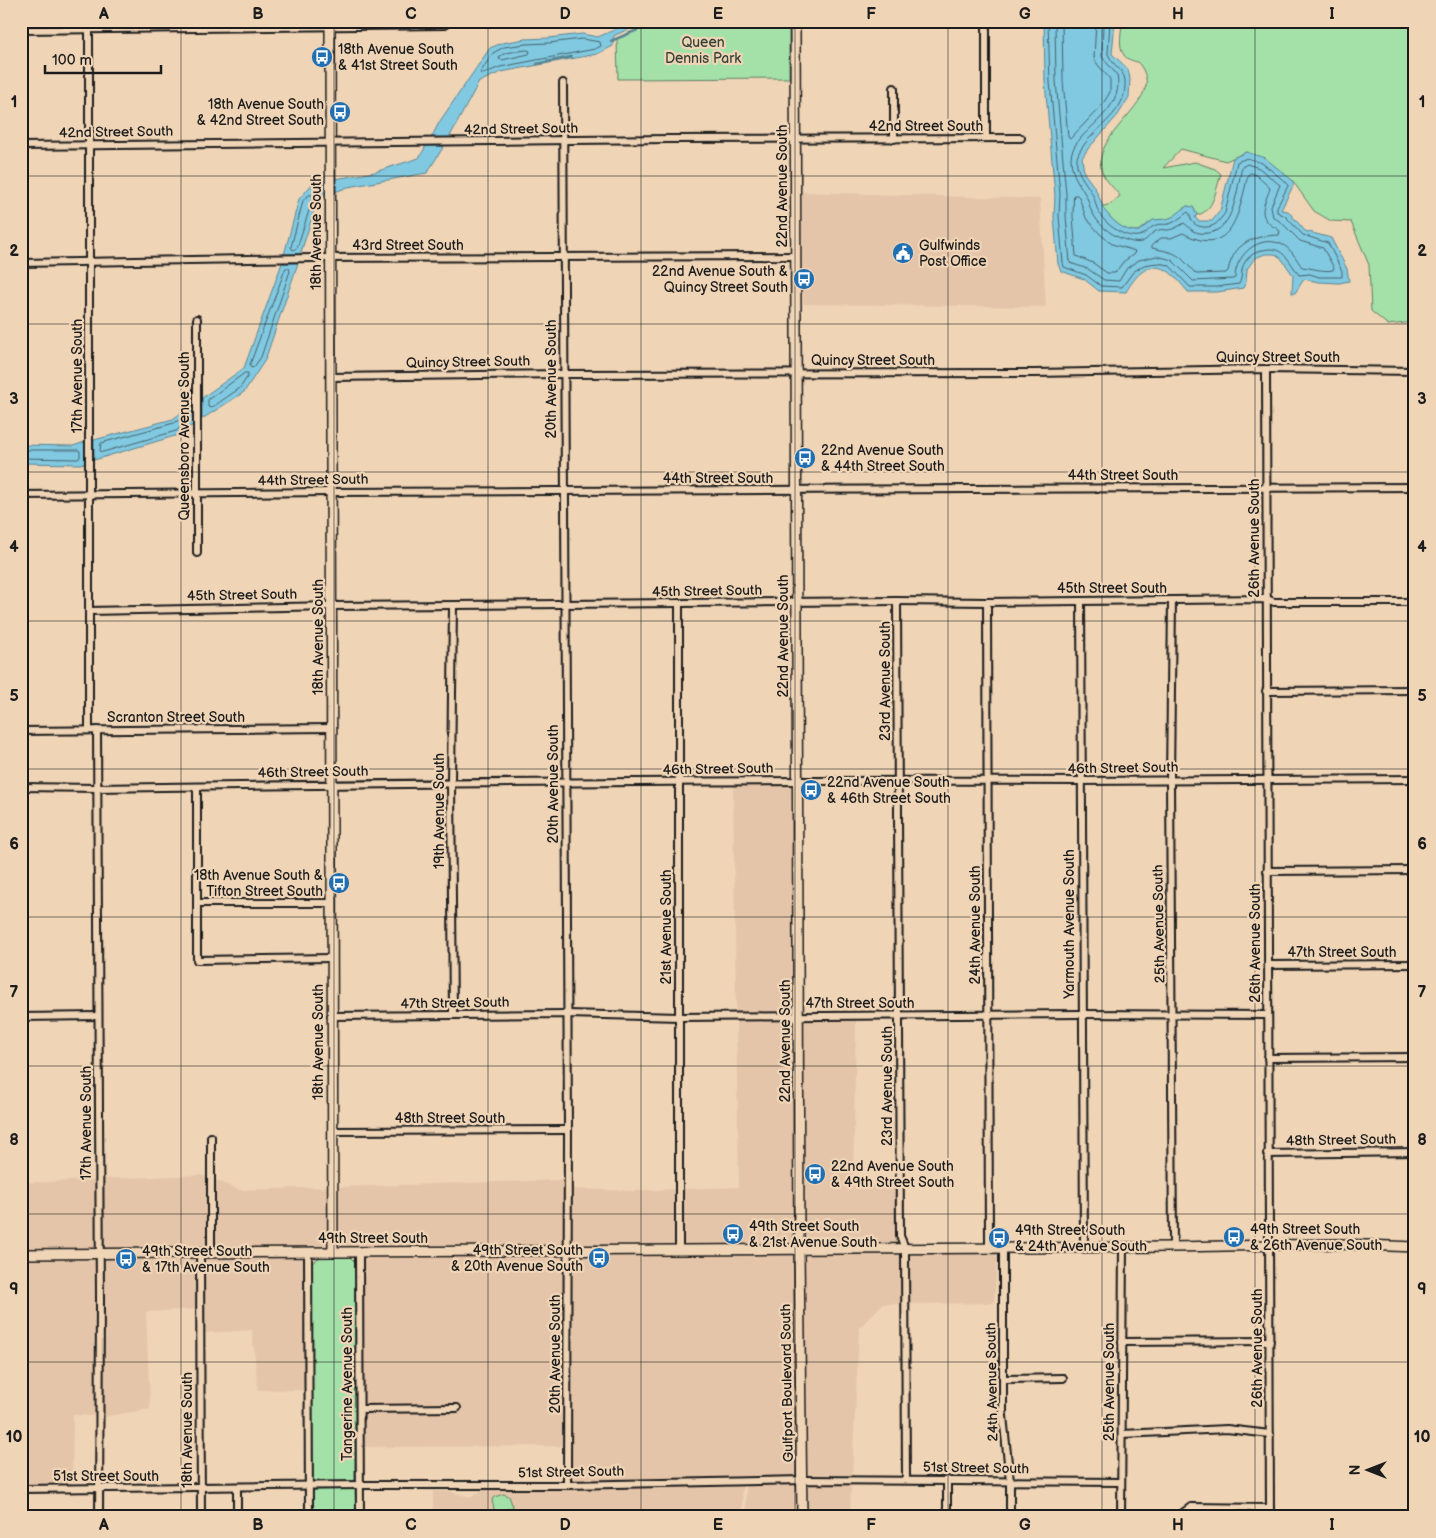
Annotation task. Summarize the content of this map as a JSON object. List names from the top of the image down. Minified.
{"streets":{"main road":["22nd Avenue South","18th Avenue South","49th Street South","Gulfport Boulevard South"],"street":["42nd Street South","43rd Street South","Quincy Street South","17th Avenue South","20th Avenue South","Queensboro Avenue South","44th Street South","26th Avenue South","45th Street South","23rd Avenue South","Scranton Street South","46th Street South","19th Avenue South","Yarmouth Avenue South","25th Avenue South","24th Avenue South","21st Avenue South","47th Street South","48th Street South","Tangerine Avenue South","51st Street South"]},"crossings":[["42nd Street South","22nd Avenue South"],["42nd Street South","18th Avenue South"],["42nd Street South","17th Avenue South"],["42nd Street South","20th Avenue South"],["22nd Avenue South","43rd Street South"],["22nd Avenue South","Quincy Street South"],["22nd Avenue South","44th Street South"],["22nd Avenue South","45th Street South"],["22nd Avenue South","46th Street South"],["22nd Avenue South","47th Street South"],["22nd Avenue South","49th Street South"],["22nd Avenue South","Gulfport Boulevard South"],["18th Avenue South","43rd Street South"],["18th Avenue South","Quincy Street South"],["18th Avenue South","44th Street South"],["18th Avenue South","45th Street South"],["18th Avenue South","Scranton Street South"],["18th Avenue South","46th Street South"],["18th Avenue South","47th Street South"],["18th Avenue South","48th Street South"],["18th Avenue South","49th Street South"],["18th Avenue South","51st Street South"],["43rd Street South","17th Avenue South"],["43rd Street South","20th Avenue South"],["Quincy Street South","20th Avenue South"],["Quincy Street South","26th Avenue South"],["17th Avenue South","44th Street South"],["17th Avenue South","45th Street South"],["17th Avenue South","Scranton Street South"],["17th Avenue South","46th Street South"],["17th Avenue South","49th Street South"],["17th Avenue South","51st Street South"],["20th Avenue South","44th Street South"],["20th Avenue South","45th Street South"],["20th Avenue South","46th Street South"],["20th Avenue South","47th Street South"],["20th Avenue South","48th Street South"],["20th Avenue South","49th Street South"],["20th Avenue South","51st Street South"],["Queensboro Avenue South","44th Street South"],["44th Street South","26th Avenue South"],["26th Avenue South","45th Street South"],["26th Avenue South","46th Street South"],["26th Avenue South","47th Street South"],["26th Avenue South","48th Street South"],["26th Avenue South","49th Street South"],["45th Street South","23rd Avenue South"],["45th Street South","19th Avenue South"],["45th Street South","Yarmouth Avenue South"],["45th Street South","25th Avenue South"],["45th Street South","24th Avenue South"],["45th Street South","21st Avenue South"],["23rd Avenue South","46th Street South"],["23rd Avenue South","47th Street South"],["23rd Avenue South","49th Street South"],["23rd Avenue South","51st Street South"],["46th Street South","19th Avenue South"],["46th Street South","Yarmouth Avenue South"],["46th Street South","25th Avenue South"],["46th Street South","24th Avenue South"],["46th Street South","21st Avenue South"],["19th Avenue South","47th Street South"],["Yarmouth Avenue South","47th Street South"],["Yarmouth Avenue South","49th Street South"],["25th Avenue South","47th Street South"],["25th Avenue South","49th Street South"],["25th Avenue South","51st Street South"],["24th Avenue South","47th Street South"],["24th Avenue South","49th Street South"],["24th Avenue South","51st Street South"],["21st Avenue South","47th Street South"],["21st Avenue South","49th Street South"],["49th Street South","Gulfport Boulevard South"],["49th Street South","Tangerine Avenue South"],["Gulfport Boulevard South","51st Street South"],["Tangerine Avenue South","51st Street South"]],"parks":["Queen Dennis Park"],"places":{"bus stop":["18th Avenue South & 41st Street South","18th Avenue South & 42nd Street South","22nd Avenue South & Quincy Street South","22nd Avenue South & 44th Street South","22nd Avenue South & 46th Street South","18th Avenue South & Tifton Street South","22nd Avenue South & 49th Street South","49th Street South & 21st Avenue South","49th Street South & 26th Avenue South","49th Street South & 24th Avenue South","49th Street South & 20th Avenue South","49th Street South & 17th Avenue South"],"public building":["Gulfwinds Post Office"]},"scale_bar":"100 m","north":"left","grid":{"columns":["A","B","C","D","E","F","G","H","I"],"rows":["1","2","3","4","5","6","7","8","9","10"]}}
